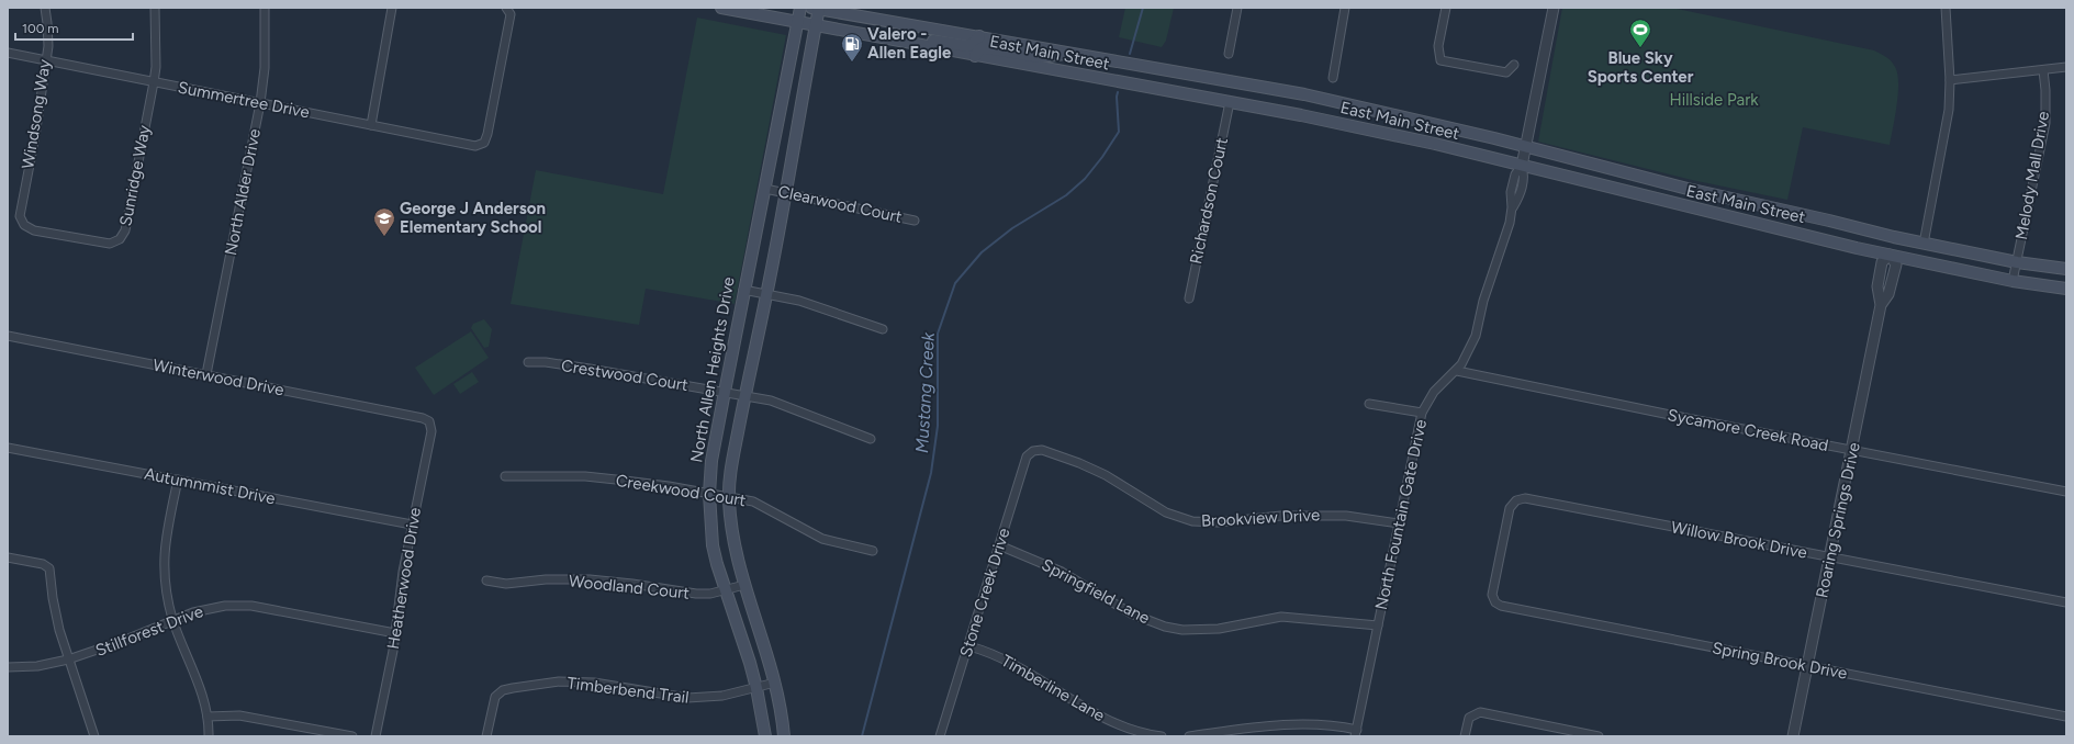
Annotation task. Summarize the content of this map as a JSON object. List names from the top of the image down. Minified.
{"streets":{"main road":["East Main Street","North Allen Heights Drive"],"street":["Summertree Drive","Windsong Way","Sunridge Way","Melody Mall Drive","North Alder Drive","Richardson Court","Clearwood Court","Crestwood Court","Winterwood Drive","Sycamore Creek Road","Autumnmist Drive","Creekwood Court","North Fountain Gate Drive","Brookview Drive","Roaring Springs Drive","Willow Brook Drive","Heatherwood Drive","Woodland Court","Springfield Lane","Stone Creek Drive","Stillforest Drive","Spring Brook Drive","Timberline Lane","Timberbend Trail"]},"crossings":[["East Main Street","Melody Mall Drive"],["East Main Street","Richardson Court"],["East Main Street","North Allen Heights Drive"],["East Main Street","North Fountain Gate Drive"],["East Main Street","Roaring Springs Drive"],["Summertree Drive","Windsong Way"],["Summertree Drive","Sunridge Way"],["Summertree Drive","North Alder Drive"],["Windsong Way","Sunridge Way"],["North Alder Drive","Winterwood Drive"],["Clearwood Court","North Allen Heights Drive"],["North Allen Heights Drive","Crestwood Court"],["North Allen Heights Drive","Creekwood Court"],["North Allen Heights Drive","Woodland Court"],["North Allen Heights Drive","Timberbend Trail"],["Winterwood Drive","Heatherwood Drive"],["Sycamore Creek Road","North Fountain Gate Drive"],["Sycamore Creek Road","Roaring Springs Drive"],["Autumnmist Drive","Heatherwood Drive"],["North Fountain Gate Drive","Brookview Drive"],["North Fountain Gate Drive","Springfield Lane"],["Brookview Drive","Stone Creek Drive"],["Roaring Springs Drive","Willow Brook Drive"],["Roaring Springs Drive","Spring Brook Drive"],["Willow Brook Drive","Spring Brook Drive"],["Heatherwood Drive","Stillforest Drive"],["Springfield Lane","Stone Creek Drive"],["Stone Creek Drive","Timberline Lane"]],"water":["Mustang Creek"],"parks":["Hillside Park"],"places":{"sports":["Blue Sky Sports Center"],"fuel station":["Valero - Allen Eagle"],"school or university":["George J Anderson Elementary School"]},"scale_bar":"100 m"}
